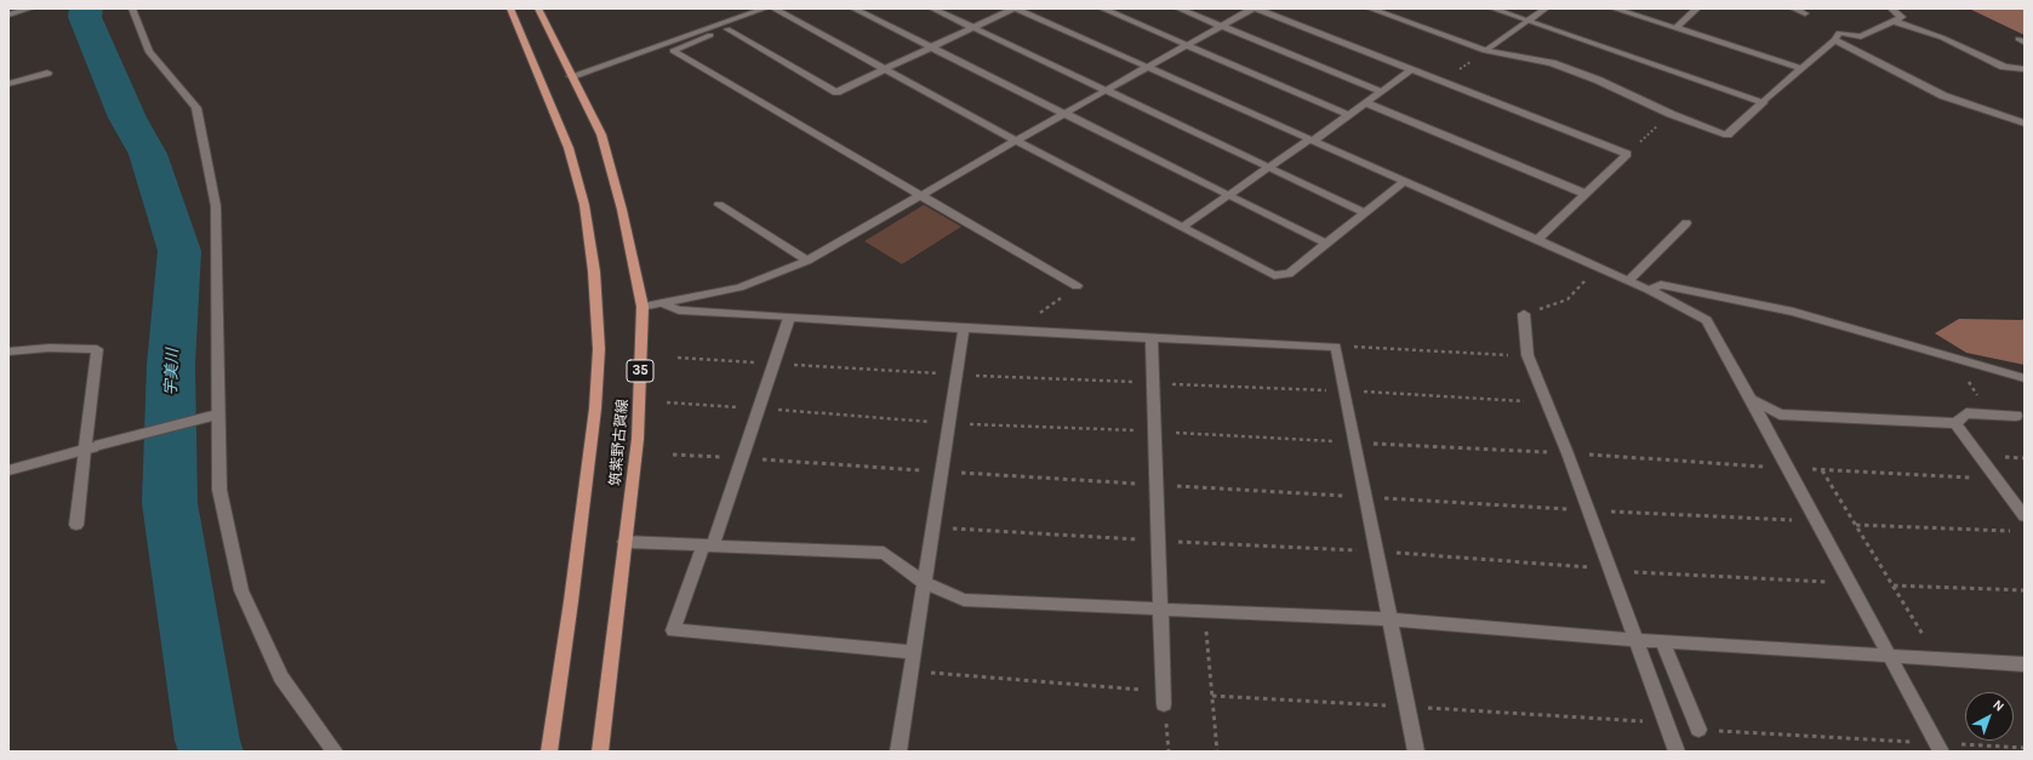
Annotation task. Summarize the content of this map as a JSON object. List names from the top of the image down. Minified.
{"streets":{"main road":["35","筑紫野古賀線"]},"water":["宇美川"],"north":"top right"}
